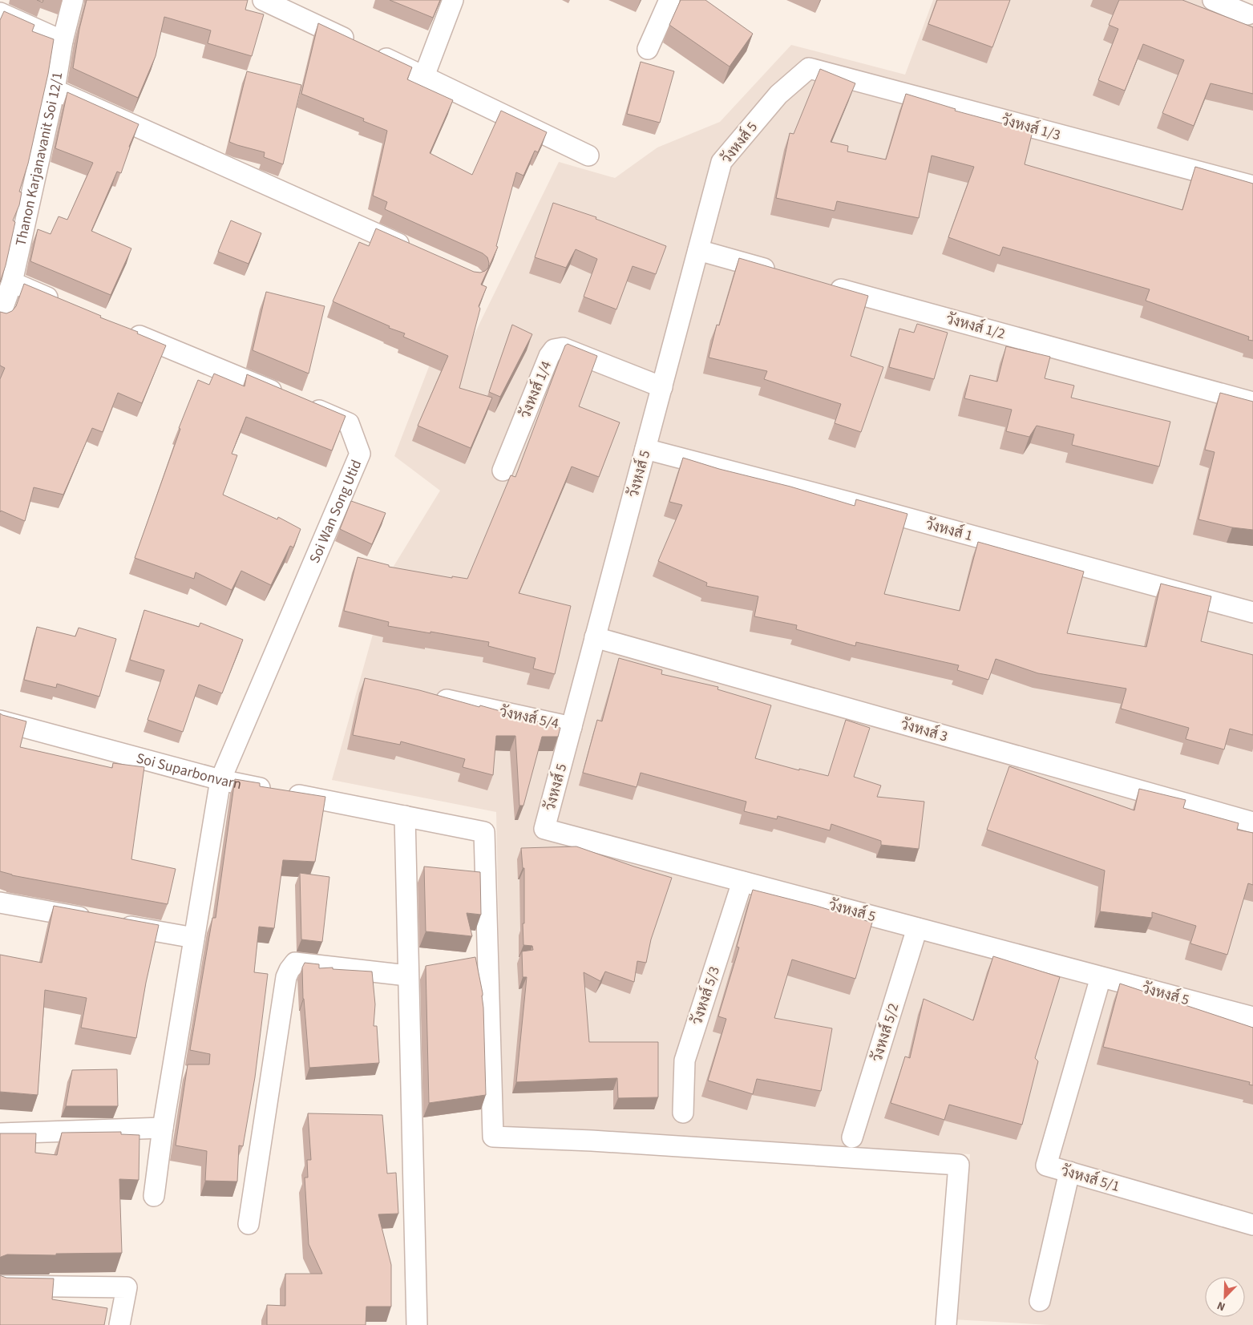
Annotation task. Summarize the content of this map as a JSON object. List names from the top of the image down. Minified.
{"streets":{"street":["วังหงส์ 1/3","วังหงส์ 5","Thanon Karjanavanit Soi 12/1","วังหงส์ 1/2","วังหงส์ 1/4","Soi Wan Song Utid","วังหงส์ 1","วังหงส์ 5/4","วังหงส์ 3","Soi Suparbonvarn","วังหงส์ 5/3","วังหงส์ 5/2","วังหงส์ 5/1"]},"crossings":[["วังหงส์ 1/3","วังหงส์ 5"],["วังหงส์ 5","วังหงส์ 1/4"],["วังหงส์ 5","วังหงส์ 1"],["วังหงส์ 5","วังหงส์ 5/4"],["วังหงส์ 5","วังหงส์ 3"],["วังหงส์ 5","วังหงส์ 5/3"],["วังหงส์ 5","วังหงส์ 5/2"],["วังหงส์ 5","วังหงส์ 5/1"],["Soi Wan Song Utid","Soi Suparbonvarn"]],"north":"bottom left"}
